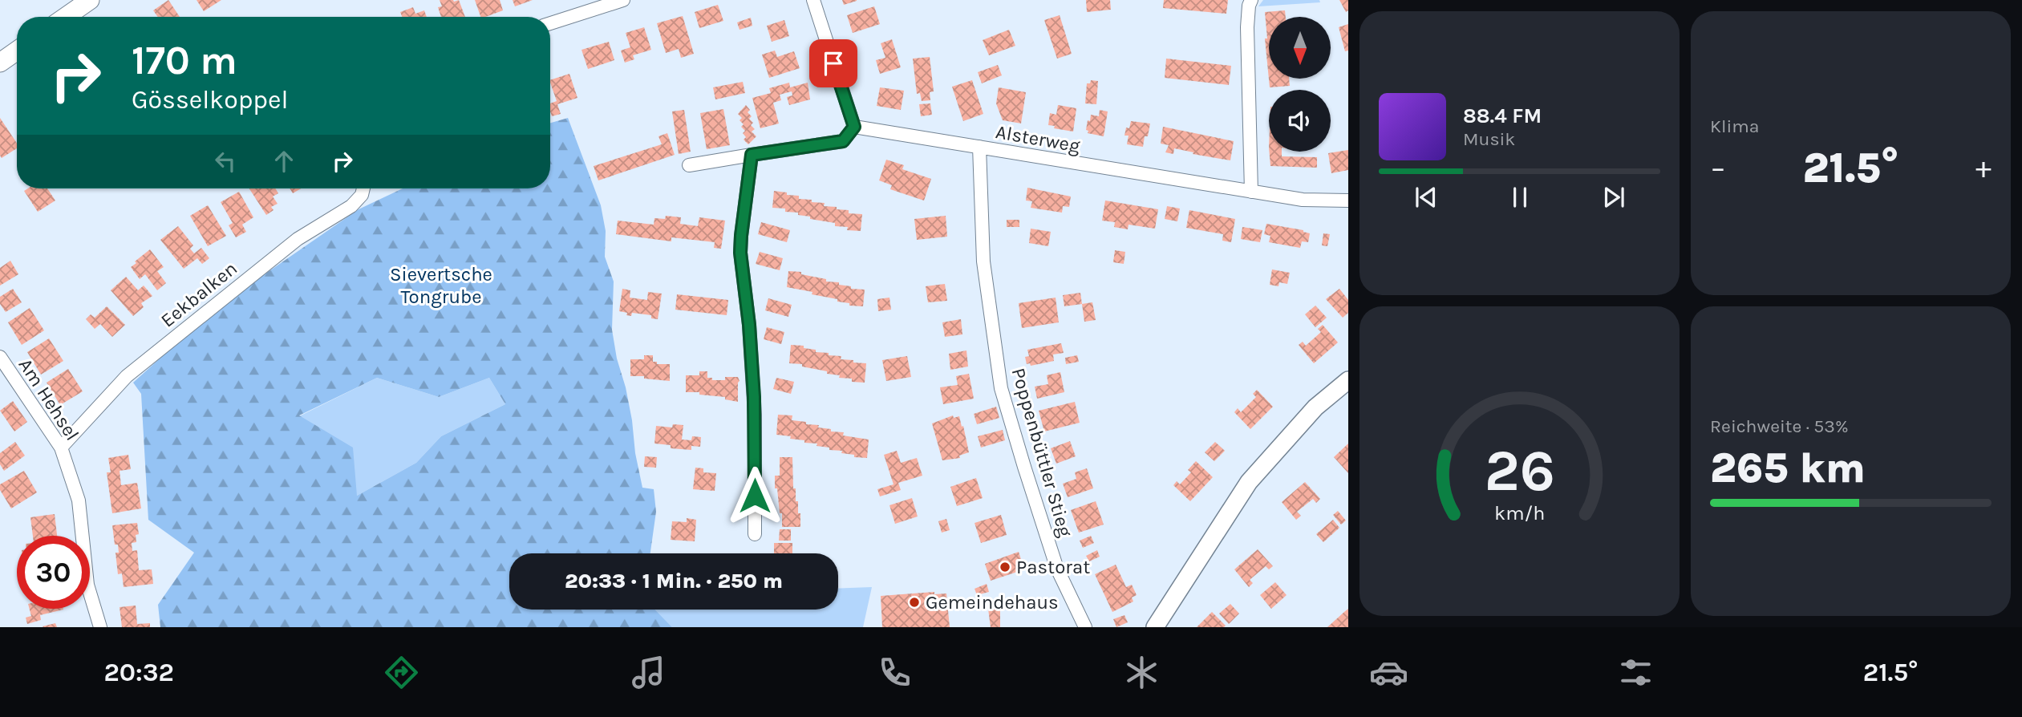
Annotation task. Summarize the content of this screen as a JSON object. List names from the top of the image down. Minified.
{"streets":{"street":["Alsterweg","Eekbalken","Am Hehsel","Poppenbüttler Stieg"]},"crossings":[["Alsterweg","Poppenbüttler Stieg"],["Eekbalken","Am Hehsel"]],"parks":["Sievertsche Tongrube"],"places":["Pastorat","Gemeindehaus"],"north":"bottom","page":{"tile":["Klima",["Reichweite · 53%","265 km"]],"turn":["170 m","Gösselkoppel"],"song":["88.4 FM","Musik"],"heat":["−","21.5°","+"],"limit":"30","trip":"20:33 · 1 Min. · 250 m","tabs":["20:32","21.5°"],"gauge":["26","km/h"]}}
